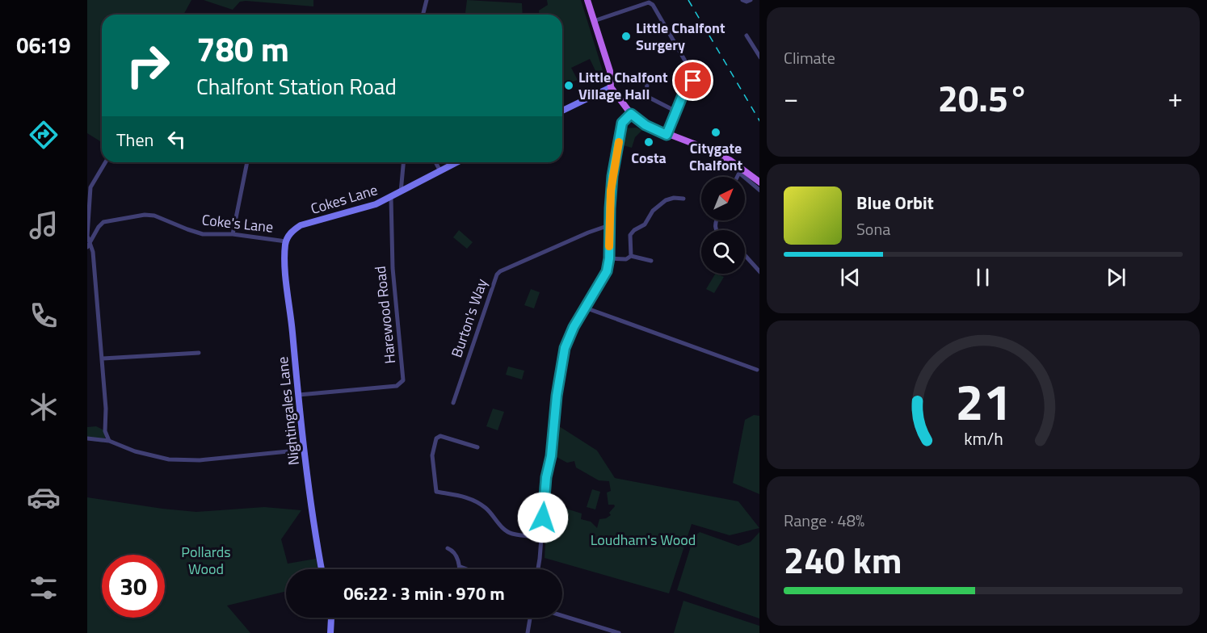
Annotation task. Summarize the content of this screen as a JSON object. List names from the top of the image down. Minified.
{"streets":{"main road":["Cokes Lane","Nightingales Lane"],"street":["Coke's Lane","Harewood Road","Burton's Way"]},"crossings":[["Cokes Lane","Coke's Lane"],["Cokes Lane","Harewood Road"],["Cokes Lane","Nightingales Lane"],["Coke's Lane","Nightingales Lane"],["Harewood Road","Nightingales Lane"]],"parks":["Loudham's Wood","Pollards Wood"],"places":["Little Chalfont Surgery","Little Chalfont Village Hall","Citygate Chalfont","Costa"],"north":"top right","page":{"tabs":"06:19","tile":["Climate",["Range · 48%","240 km"]],"turn":["780 m","Chalfont Station Road"],"heat":["−","20.5°","+"],"then":"Then","song":["Blue Orbit","Sona"],"limit":"30","trip":"06:22 · 3 min · 970 m","gauge":["21","km/h"]}}
